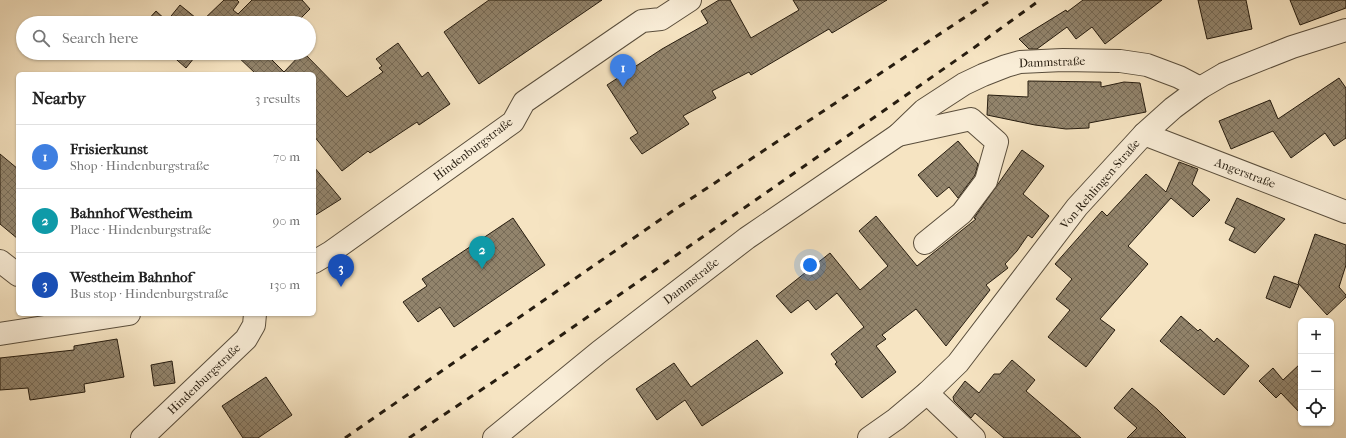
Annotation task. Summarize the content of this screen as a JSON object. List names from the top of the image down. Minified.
{"streets":{"street":["Dammstraße","Hindenburgstraße","Angerstraße","Von-Rehlingen-Straße"]},"crossings":[["Dammstraße","Von-Rehlingen-Straße"],["Angerstraße","Von-Rehlingen-Straße"]],"page":{"search":"Search here","pins":["1","2","3"],"heading":["Nearby","3 results"],"list":[{"mark":"1","name":"Frisierkunst","note":"Shop · Hindenburgstraße","value":"70 m"},{"mark":"2","name":"Bahnhof Westheim","note":"Place · Hindenburgstraße","value":"90 m"},{"mark":"3","name":"Westheim Bahnhof","note":"Bus stop · Hindenburgstraße","value":"130 m"}],"map_buttons":["+","−"]}}
